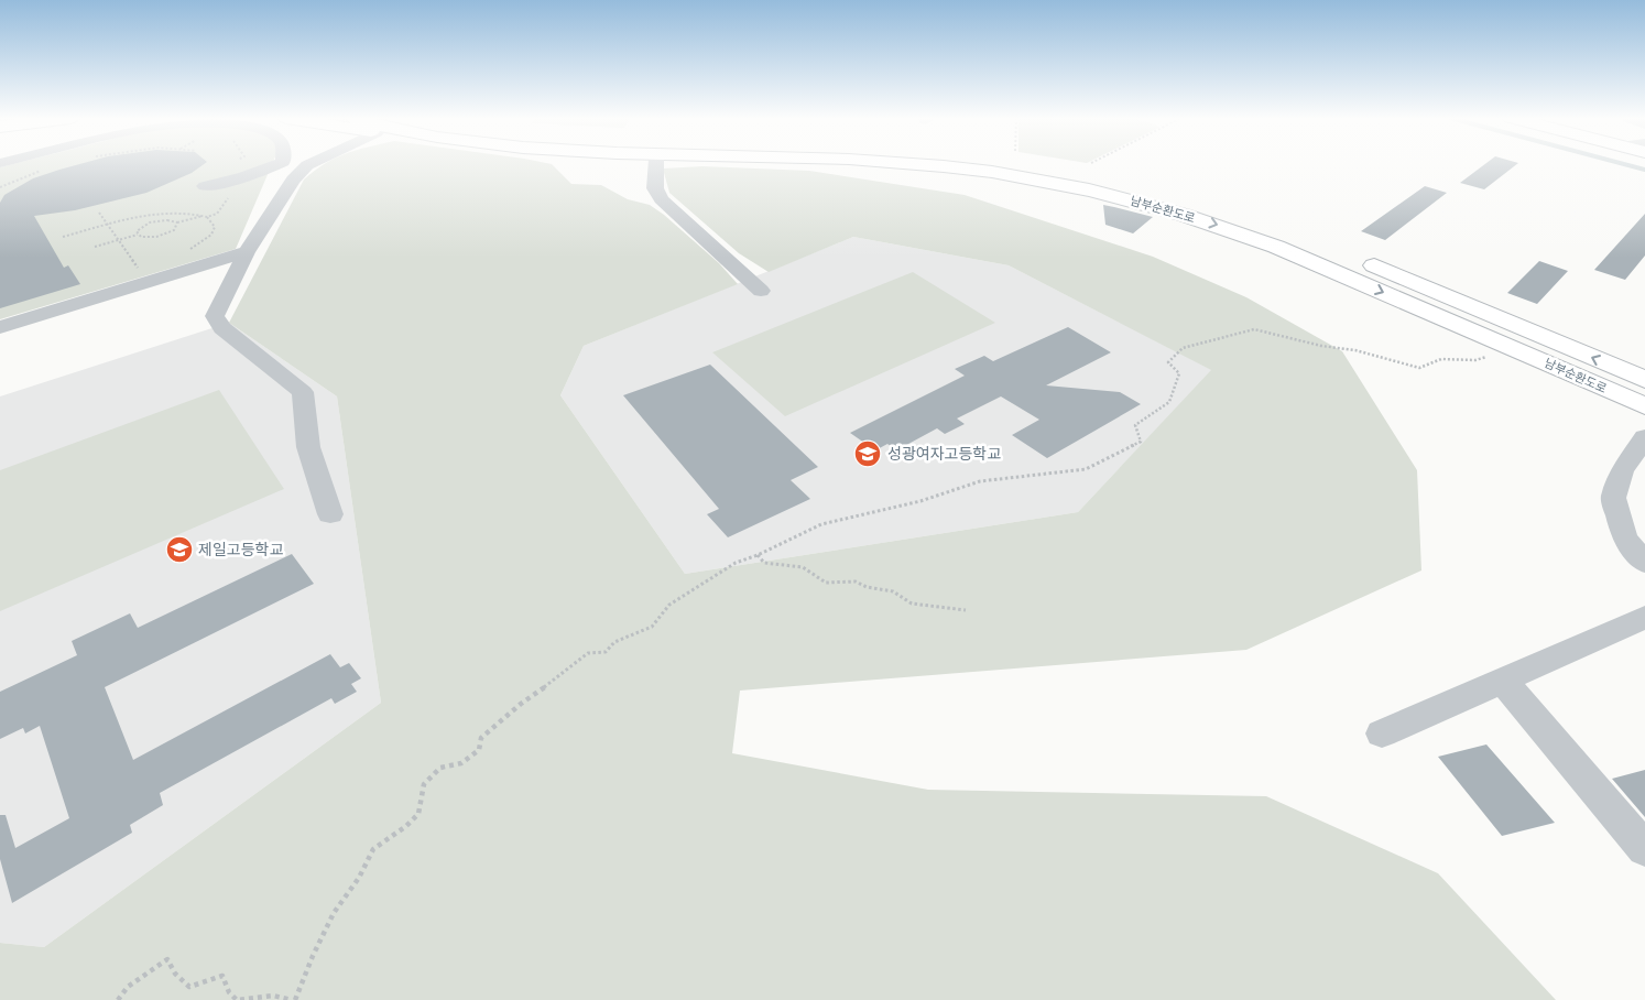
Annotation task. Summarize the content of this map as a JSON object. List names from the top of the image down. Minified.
{"streets":{"main road":["남부순환도로"]},"places":{"school or university":["성광여자고등학교","제일고등학교"]}}
